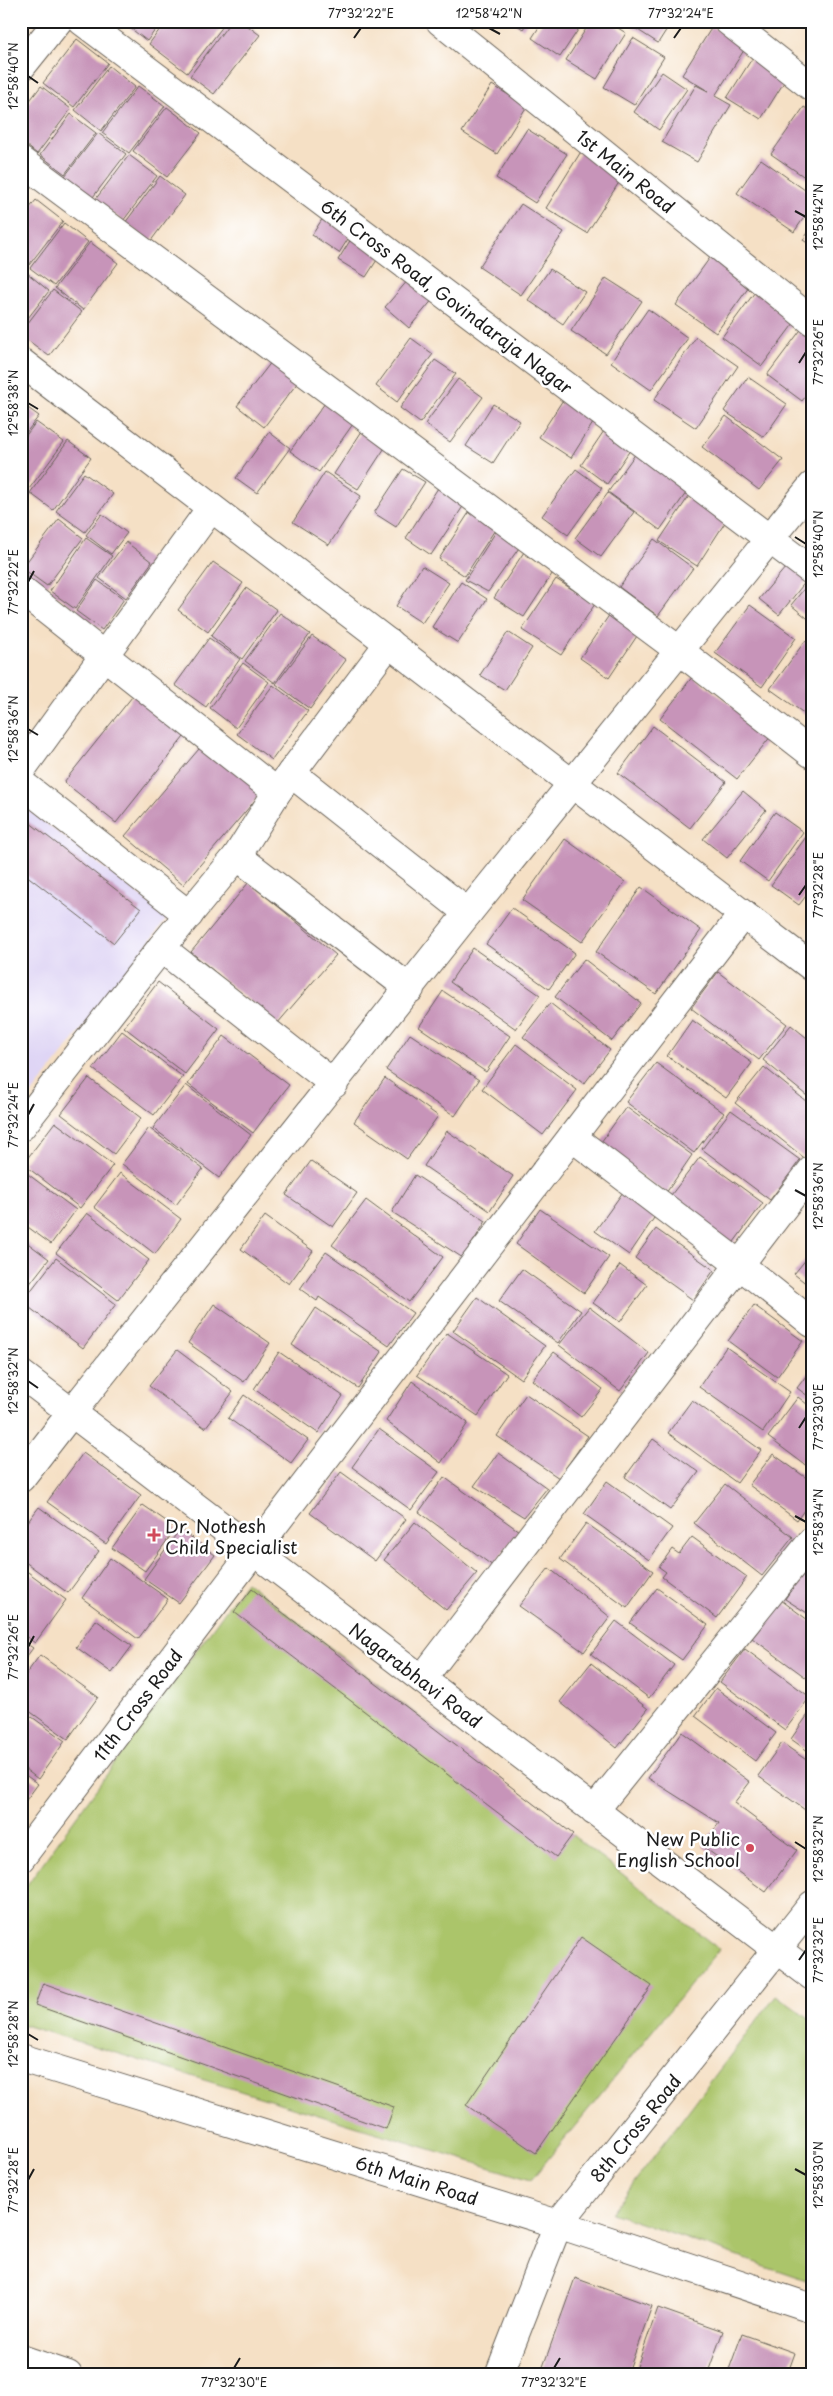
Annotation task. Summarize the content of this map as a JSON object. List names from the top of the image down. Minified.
{"streets":{"street":["1st Main Road","6th Cross Road, Govindaraja Nagar","Nagarabhavi Road","11th Cross Road","8th Cross Road","6th Main Road"]},"crossings":[["Nagarabhavi Road","11th Cross Road"],["Nagarabhavi Road","8th Cross Road"],["8th Cross Road","6th Main Road"]],"places":{"health":["Dr. Nothesh Child Specialist"],"other":["New Public English School"]},"coordinates":["77°32'22\"E","12°58'42\"N","77°32'24\"E","12°58'40\"N","77°32'26\"E","12°58'38\"N","12°58'36\"N","77°32'28\"E","12°58'32\"N","77°32'30\"E","12°58'34\"N","77°32'32\"E","12°58'28\"N","12°58'30\"N"]}
